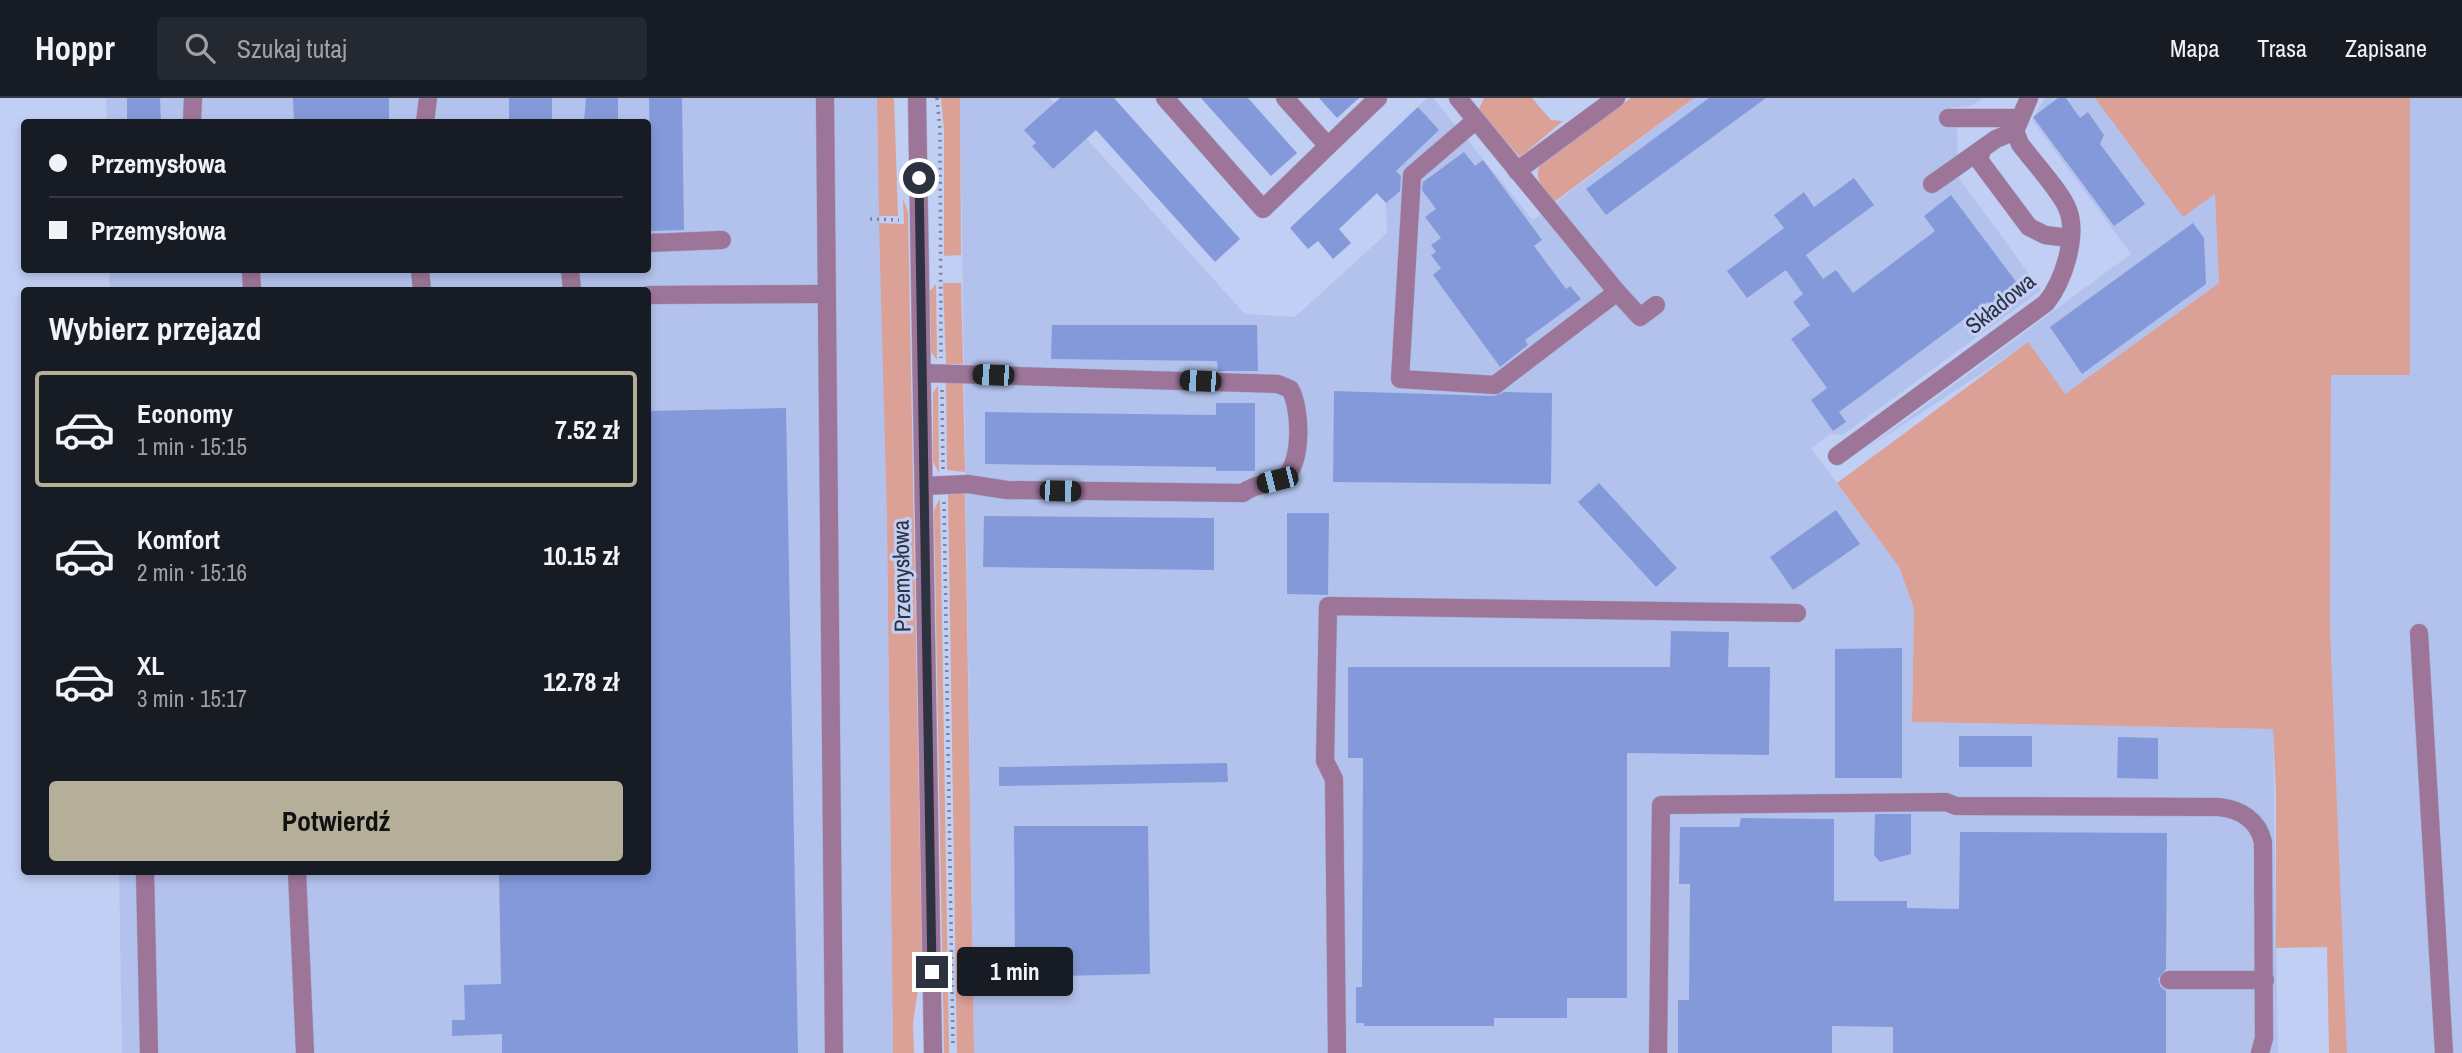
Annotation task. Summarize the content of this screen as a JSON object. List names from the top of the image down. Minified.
{"streets":{"street":["Składowa","Przemysłowa"]},"page":{"header":"Hoppr","search":"Szukaj tutaj","nav":["Mapa","Trasa","Zapisane"],"banner":["Przemysłowa","Przemysłowa"],"heading":"Wybierz przejazd","list":[{"name":"Economy","note":"1 min · 15:15","value":"7.52 zł"},{"name":"Komfort","note":"2 min · 15:16","value":"10.15 zł"},{"name":"XL","note":"3 min · 15:17","value":"12.78 zł"}],"buttons":"Potwierdź","bubble":"1 min"}}
